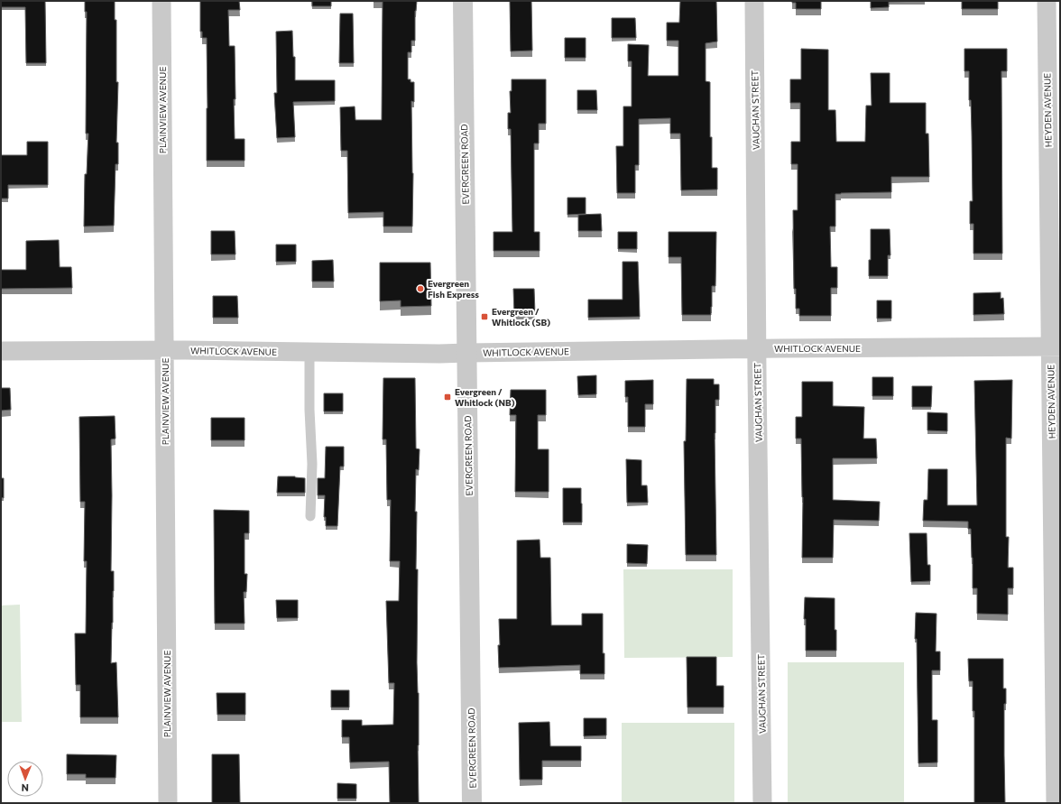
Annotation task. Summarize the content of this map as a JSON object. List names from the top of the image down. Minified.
{"streets":{"street":["PLAINVIEW AVENUE","VAUGHAN STREET","HEYDEN AVENUE","EVERGREEN ROAD","WHITLOCK AVENUE"]},"crossings":[["PLAINVIEW AVENUE","WHITLOCK AVENUE"],["VAUGHAN STREET","WHITLOCK AVENUE"],["HEYDEN AVENUE","WHITLOCK AVENUE"],["EVERGREEN ROAD","WHITLOCK AVENUE"]],"places":{"other":["Evergreen Fish Express"],"transit":["Evergreen / Whitlock (SB)","Evergreen / Whitlock (NB)"]},"north":"bottom"}
